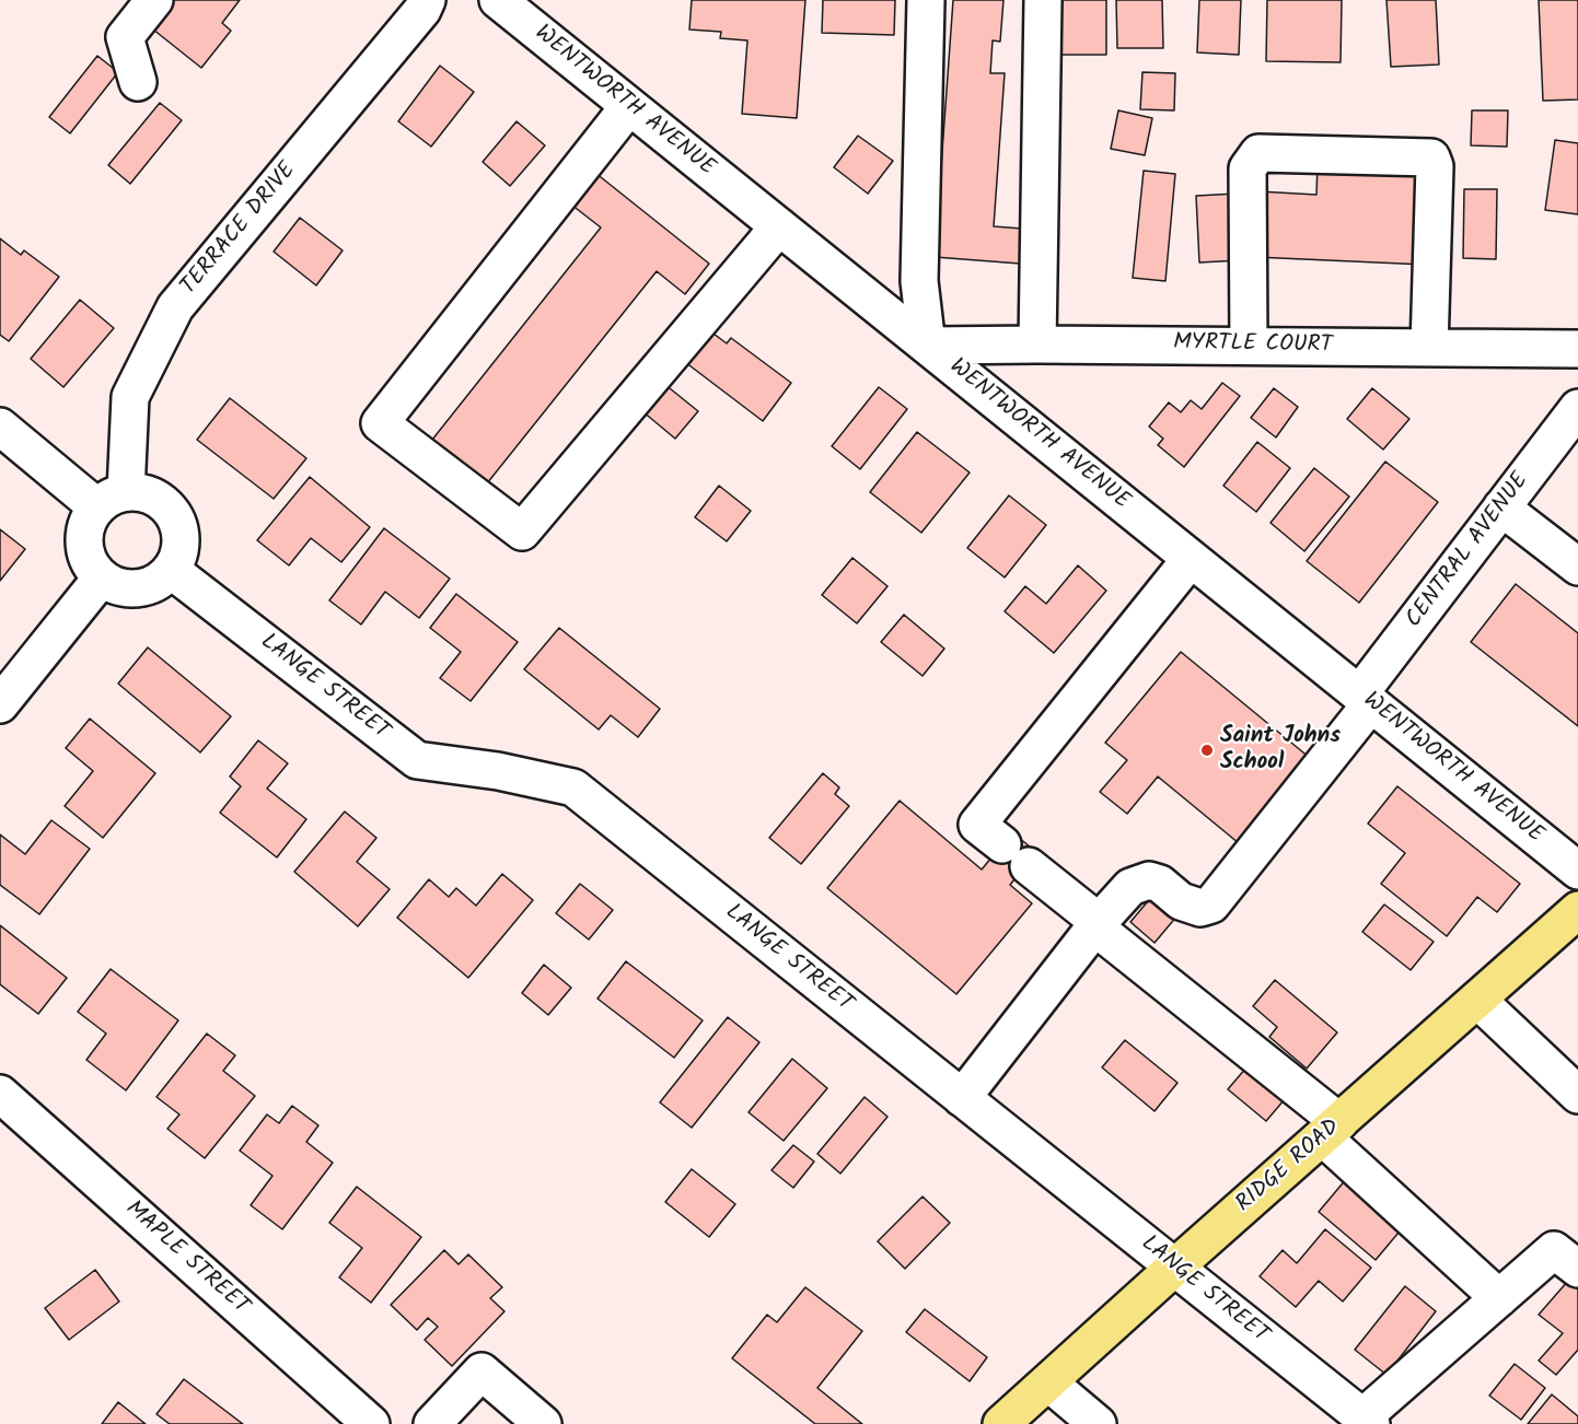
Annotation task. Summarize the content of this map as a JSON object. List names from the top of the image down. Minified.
{"streets":{"main road":["RIDGE ROAD"],"street":["WENTWORTH AVENUE","TERRACE DRIVE","MYRTLE COURT","CENTRAL AVENUE","LANGE STREET","MAPLE STREET"]},"crossings":[["WENTWORTH AVENUE","MYRTLE COURT"],["WENTWORTH AVENUE","CENTRAL AVENUE"],["TERRACE DRIVE","LANGE STREET"],["LANGE STREET","RIDGE ROAD"]],"places":["Saint Johns School"]}
